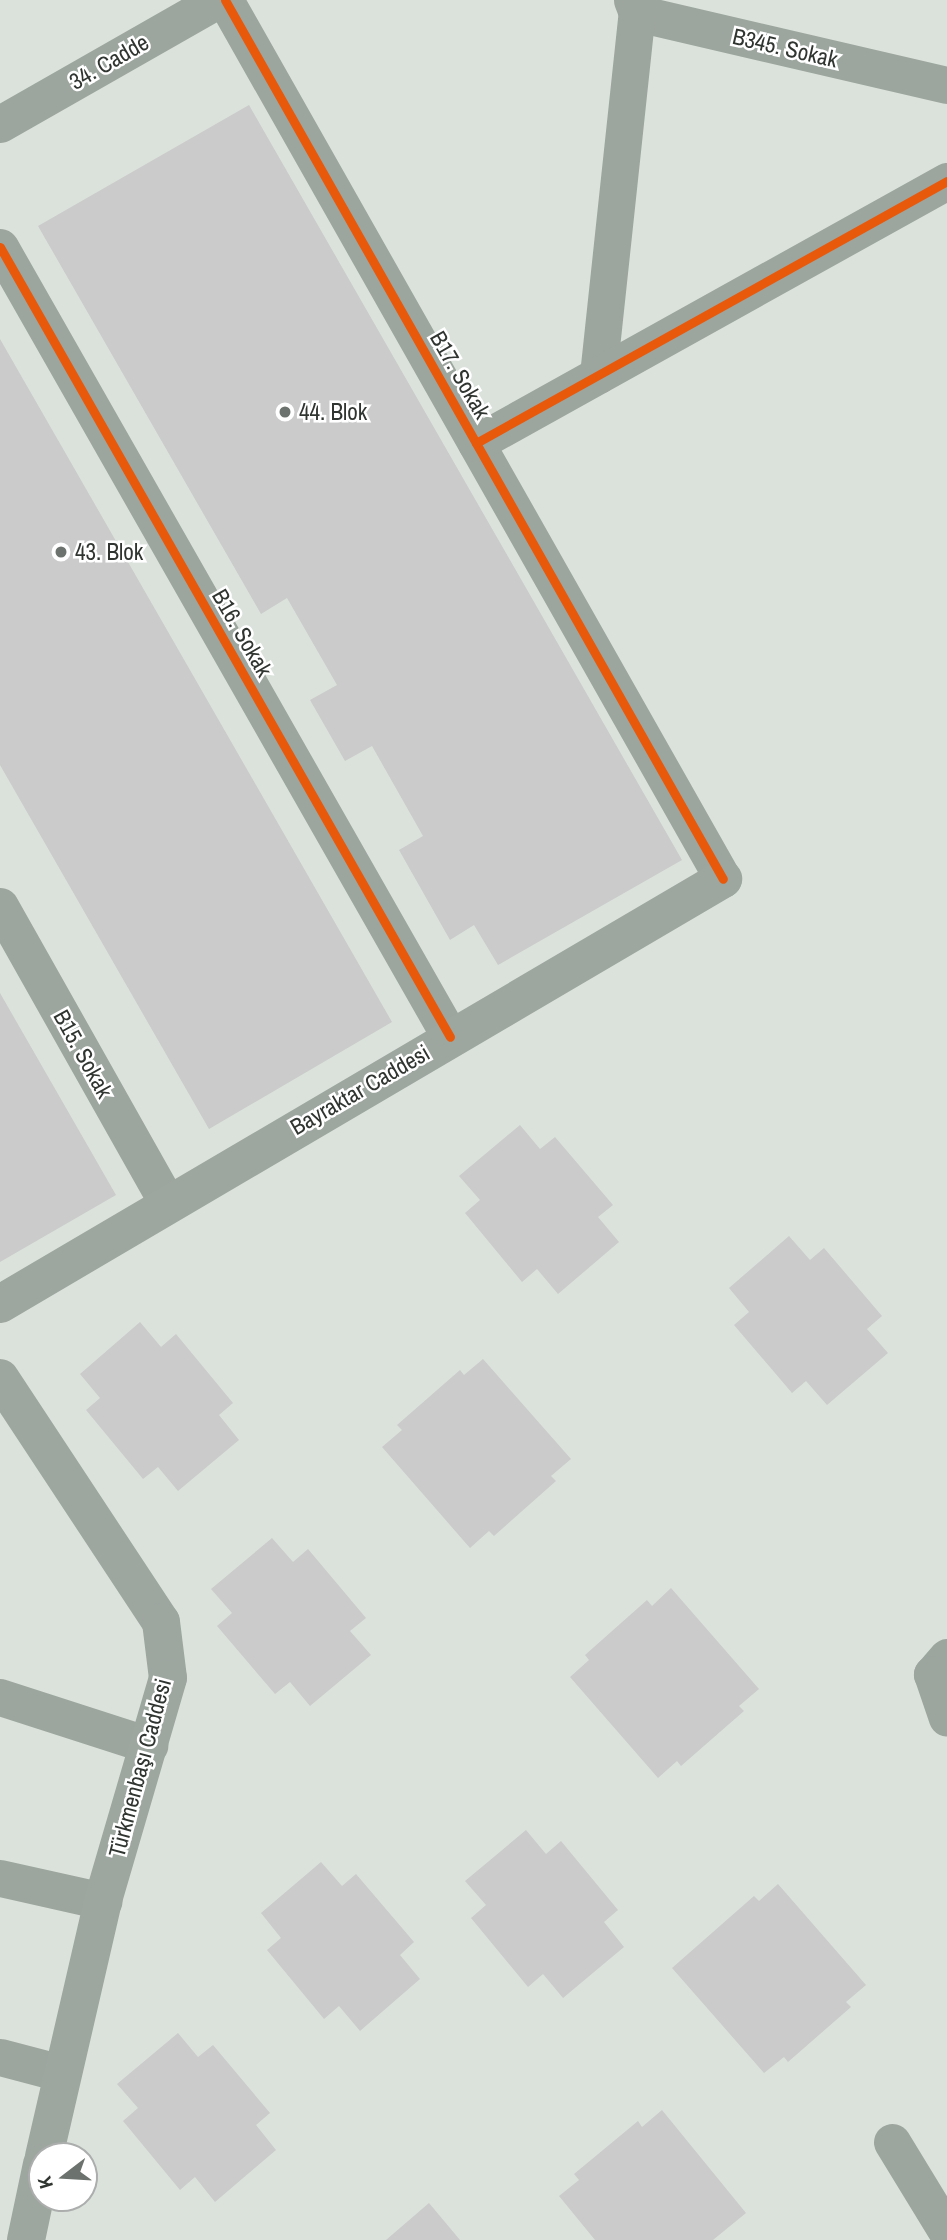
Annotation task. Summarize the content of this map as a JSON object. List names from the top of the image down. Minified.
{"streets":{"main road":["Bayraktar Caddesi","Türkmenbaşı Caddesi"],"street":["B345. Sokak","34. Cadde","B17. Sokak","B16. Sokak","B15. Sokak"]},"crossings":[["B17. Sokak","Bayraktar Caddesi"],["B16. Sokak","Bayraktar Caddesi"],["B15. Sokak","Bayraktar Caddesi"]],"places":["44. Blok","43. Blok"],"north":"left"}
